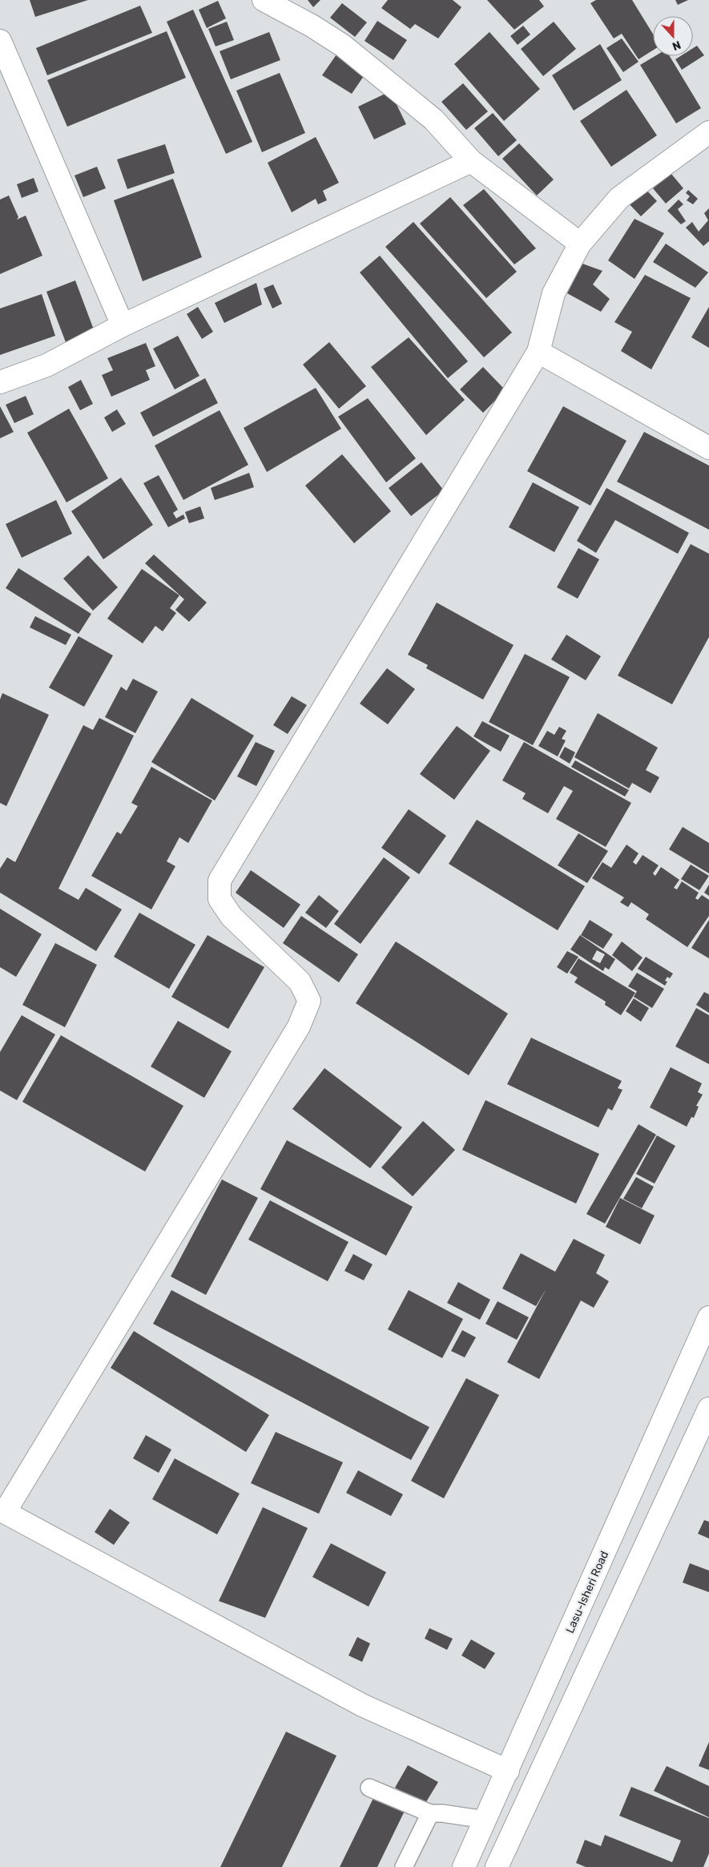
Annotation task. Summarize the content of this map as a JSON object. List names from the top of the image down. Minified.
{"streets":{"street":["Lasu-Isheri Road"]},"north":"bottom"}
